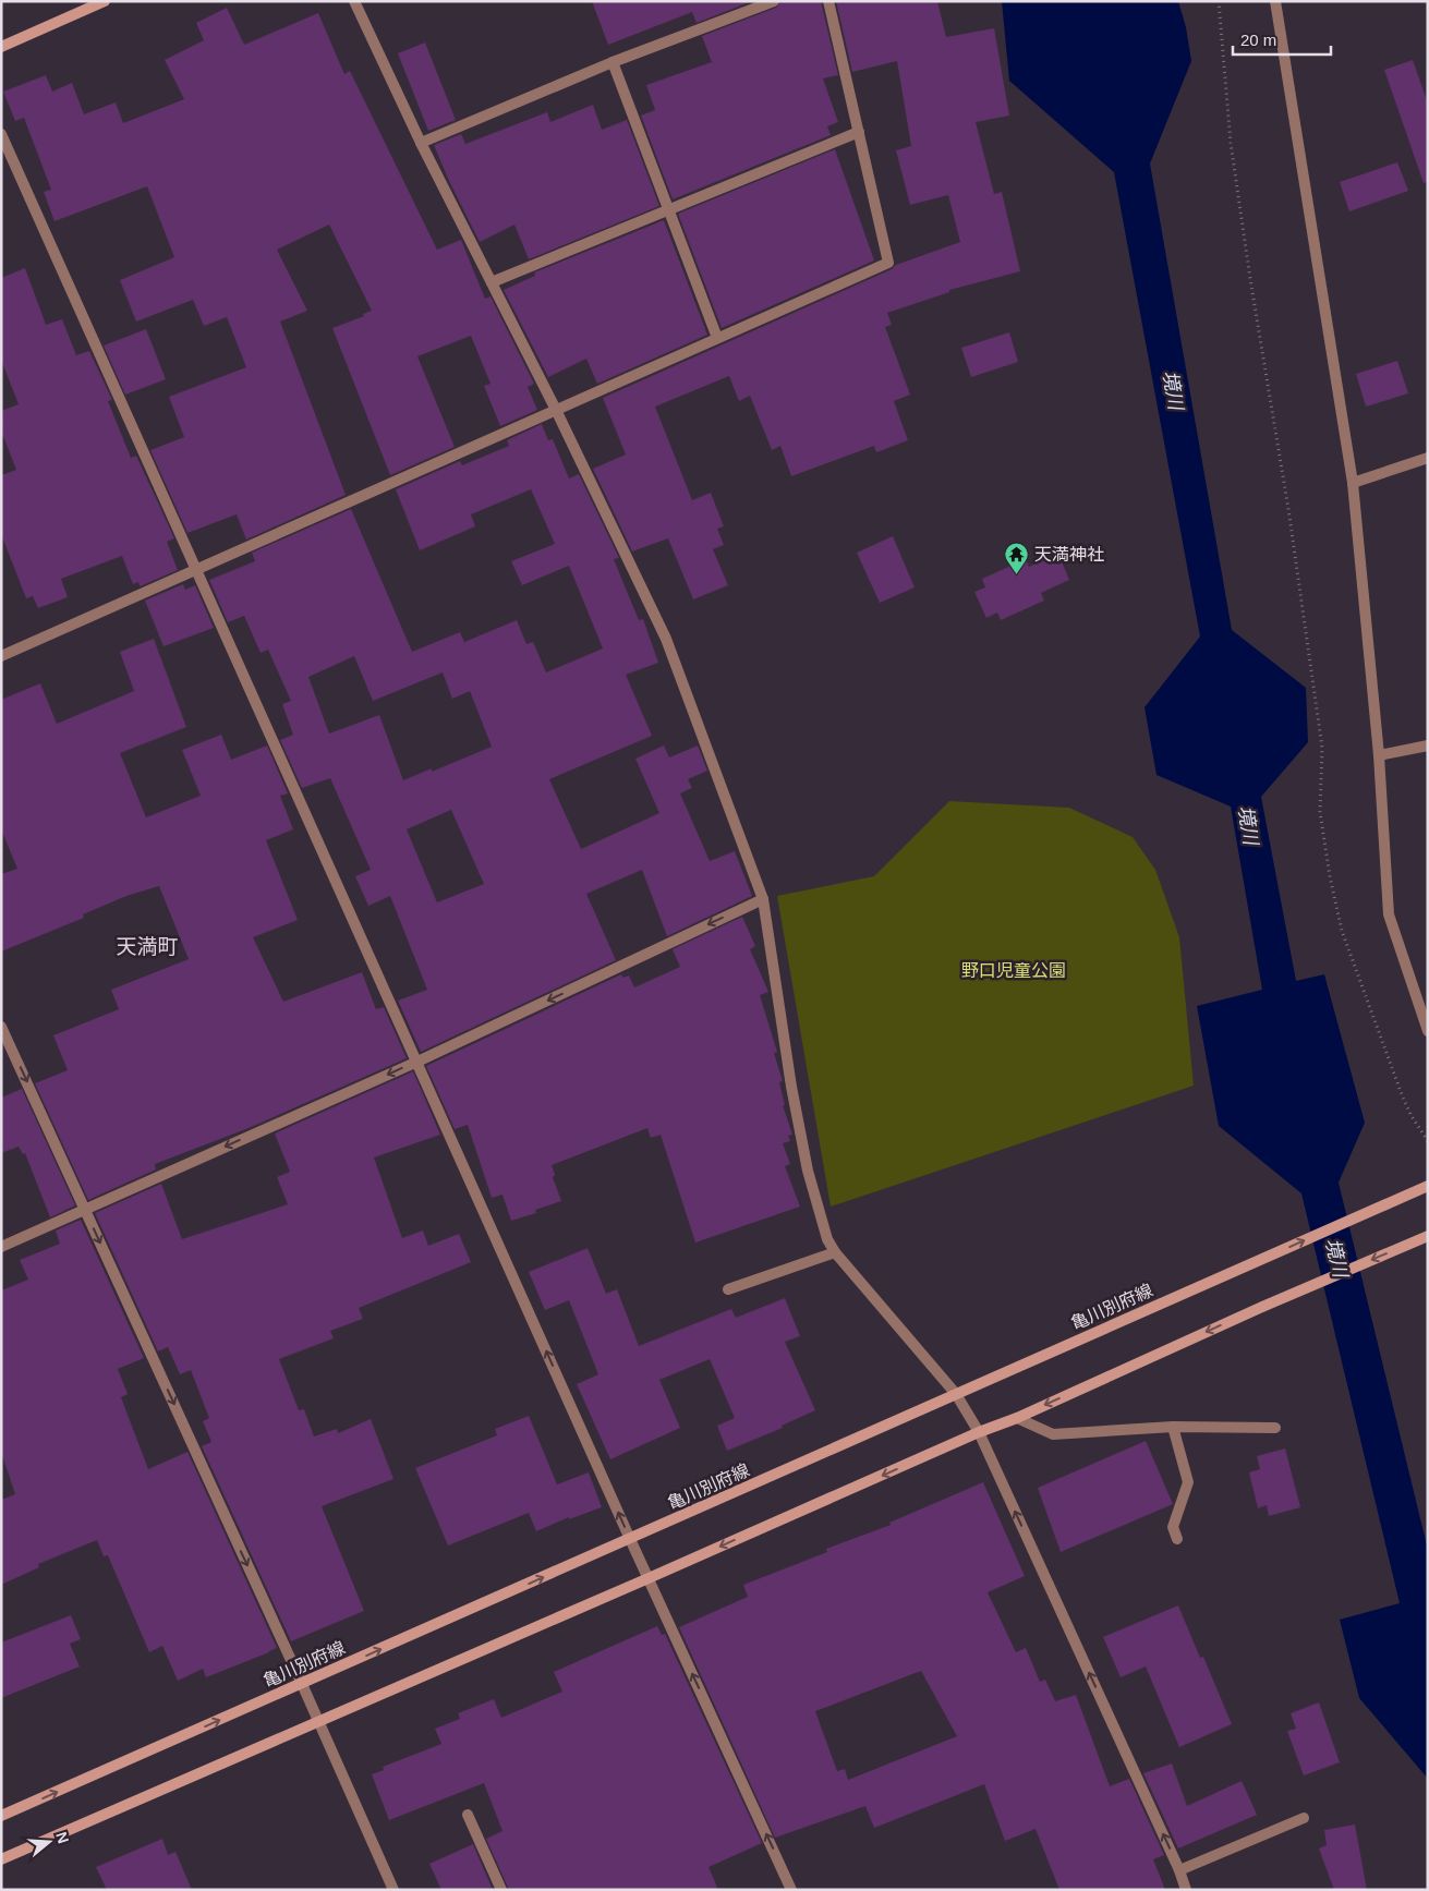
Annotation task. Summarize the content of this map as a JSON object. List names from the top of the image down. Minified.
{"streets":{"main road":["亀川別府線"]},"districts":["天満町"],"water":["境川"],"parks":["野口児童公園"],"places":{"temple":["天満神社"]},"scale_bar":"20 m","north":"right"}
